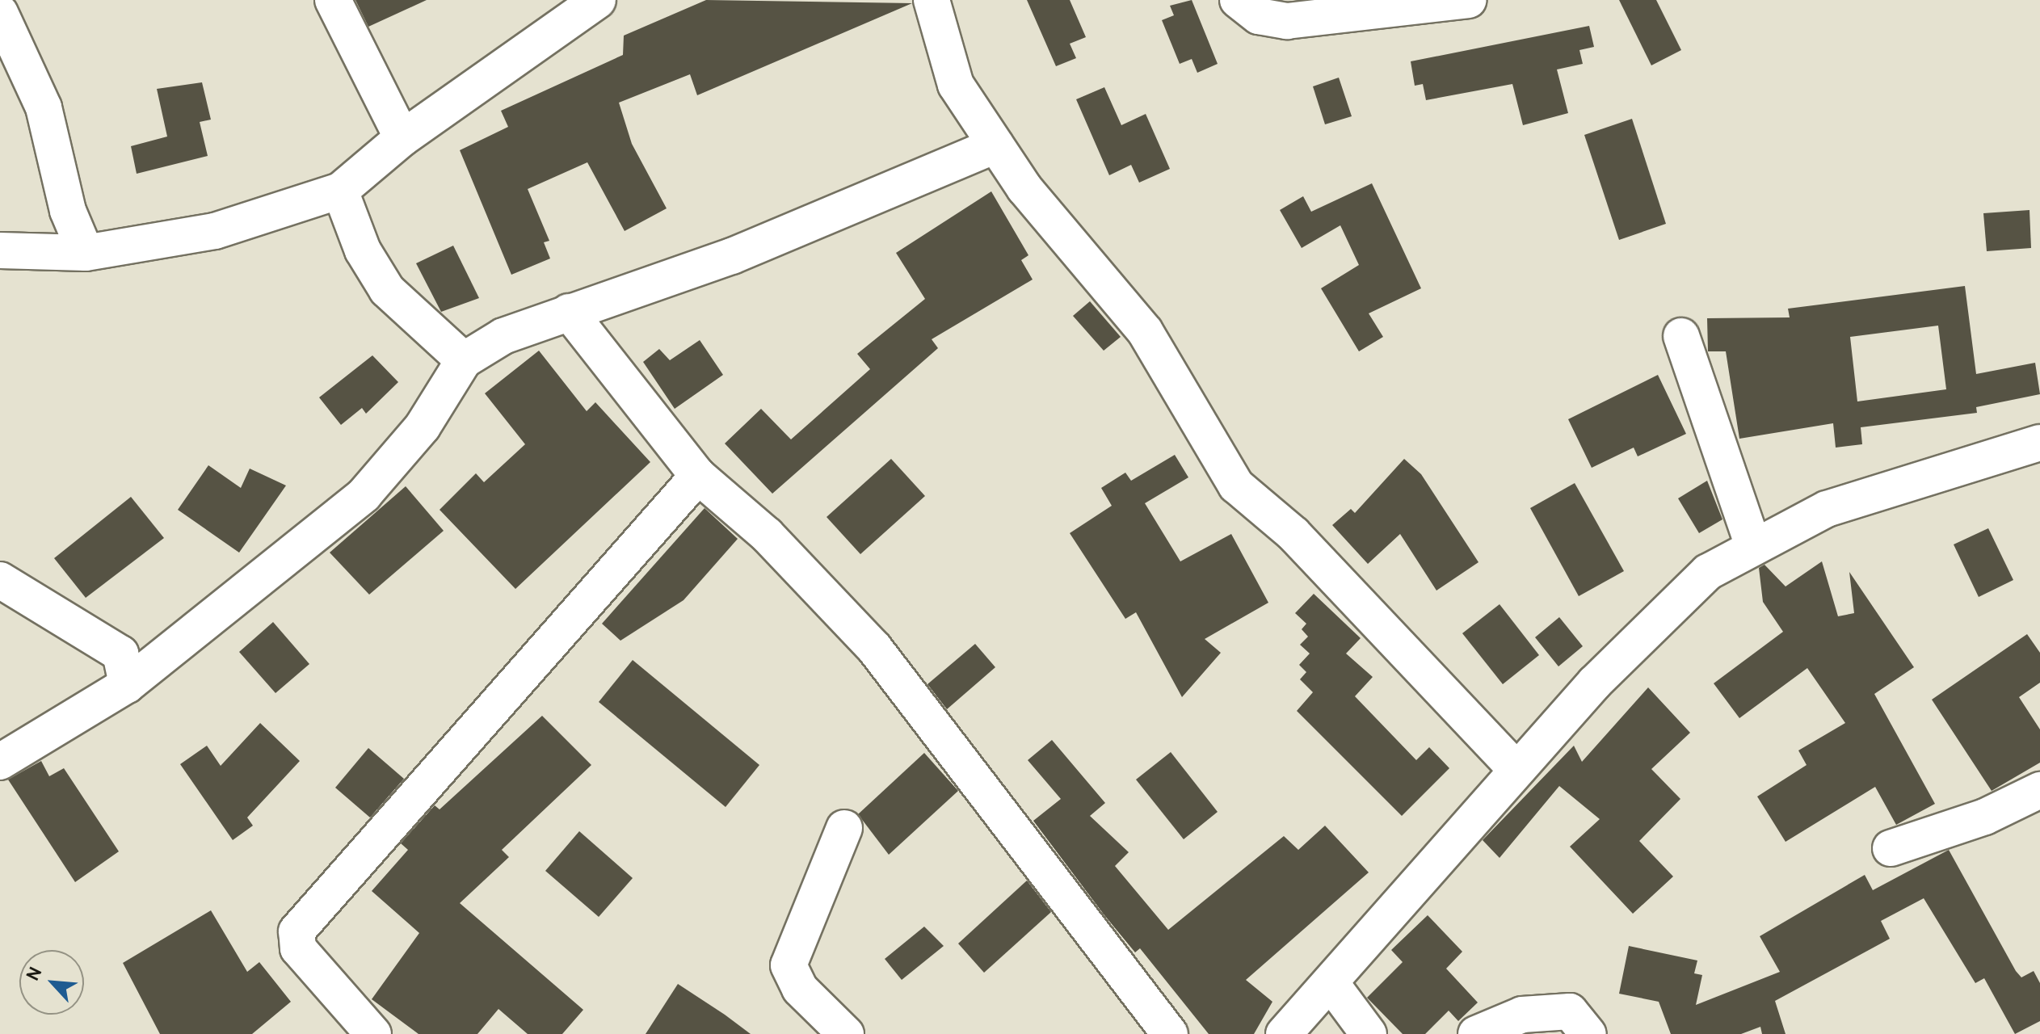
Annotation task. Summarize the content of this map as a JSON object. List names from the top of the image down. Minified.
{"north":"top left"}
